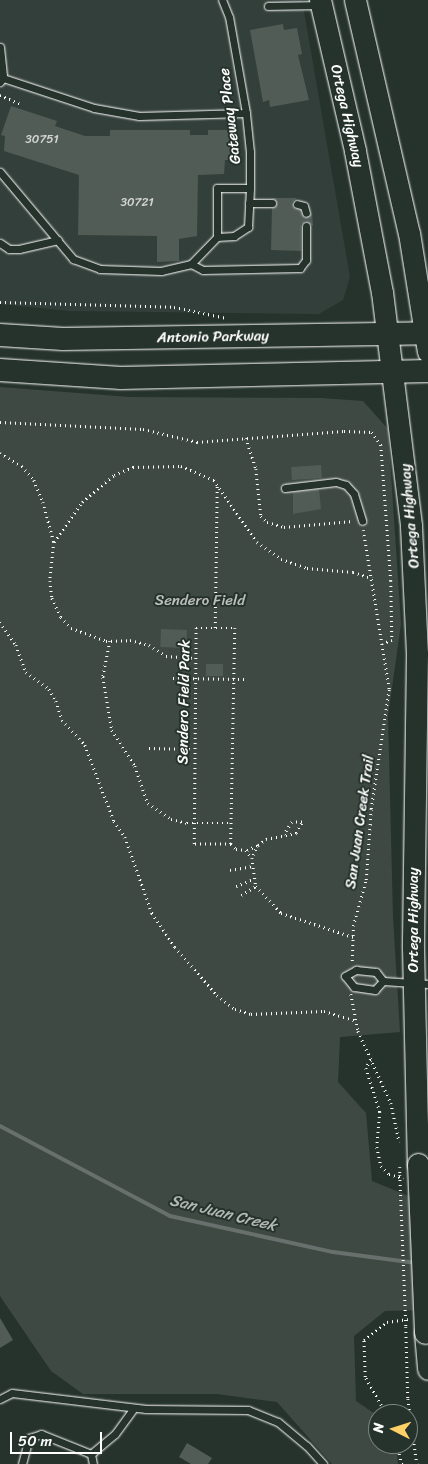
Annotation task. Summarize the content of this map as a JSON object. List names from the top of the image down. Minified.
{"streets":{"highway":["Antonio Parkway"],"main road":["Ortega Highway"],"lane":["Gateway Place"],"path":["Sendero Field Park","San Juan Creek Trail"]},"crossings":[["Ortega Highway","Antonio Parkway"]],"water":["San Juan Creek"],"parks":["Sendero Field"],"house_numbers":["30751","30721"],"scale_bar":"50 m","north":"left"}
